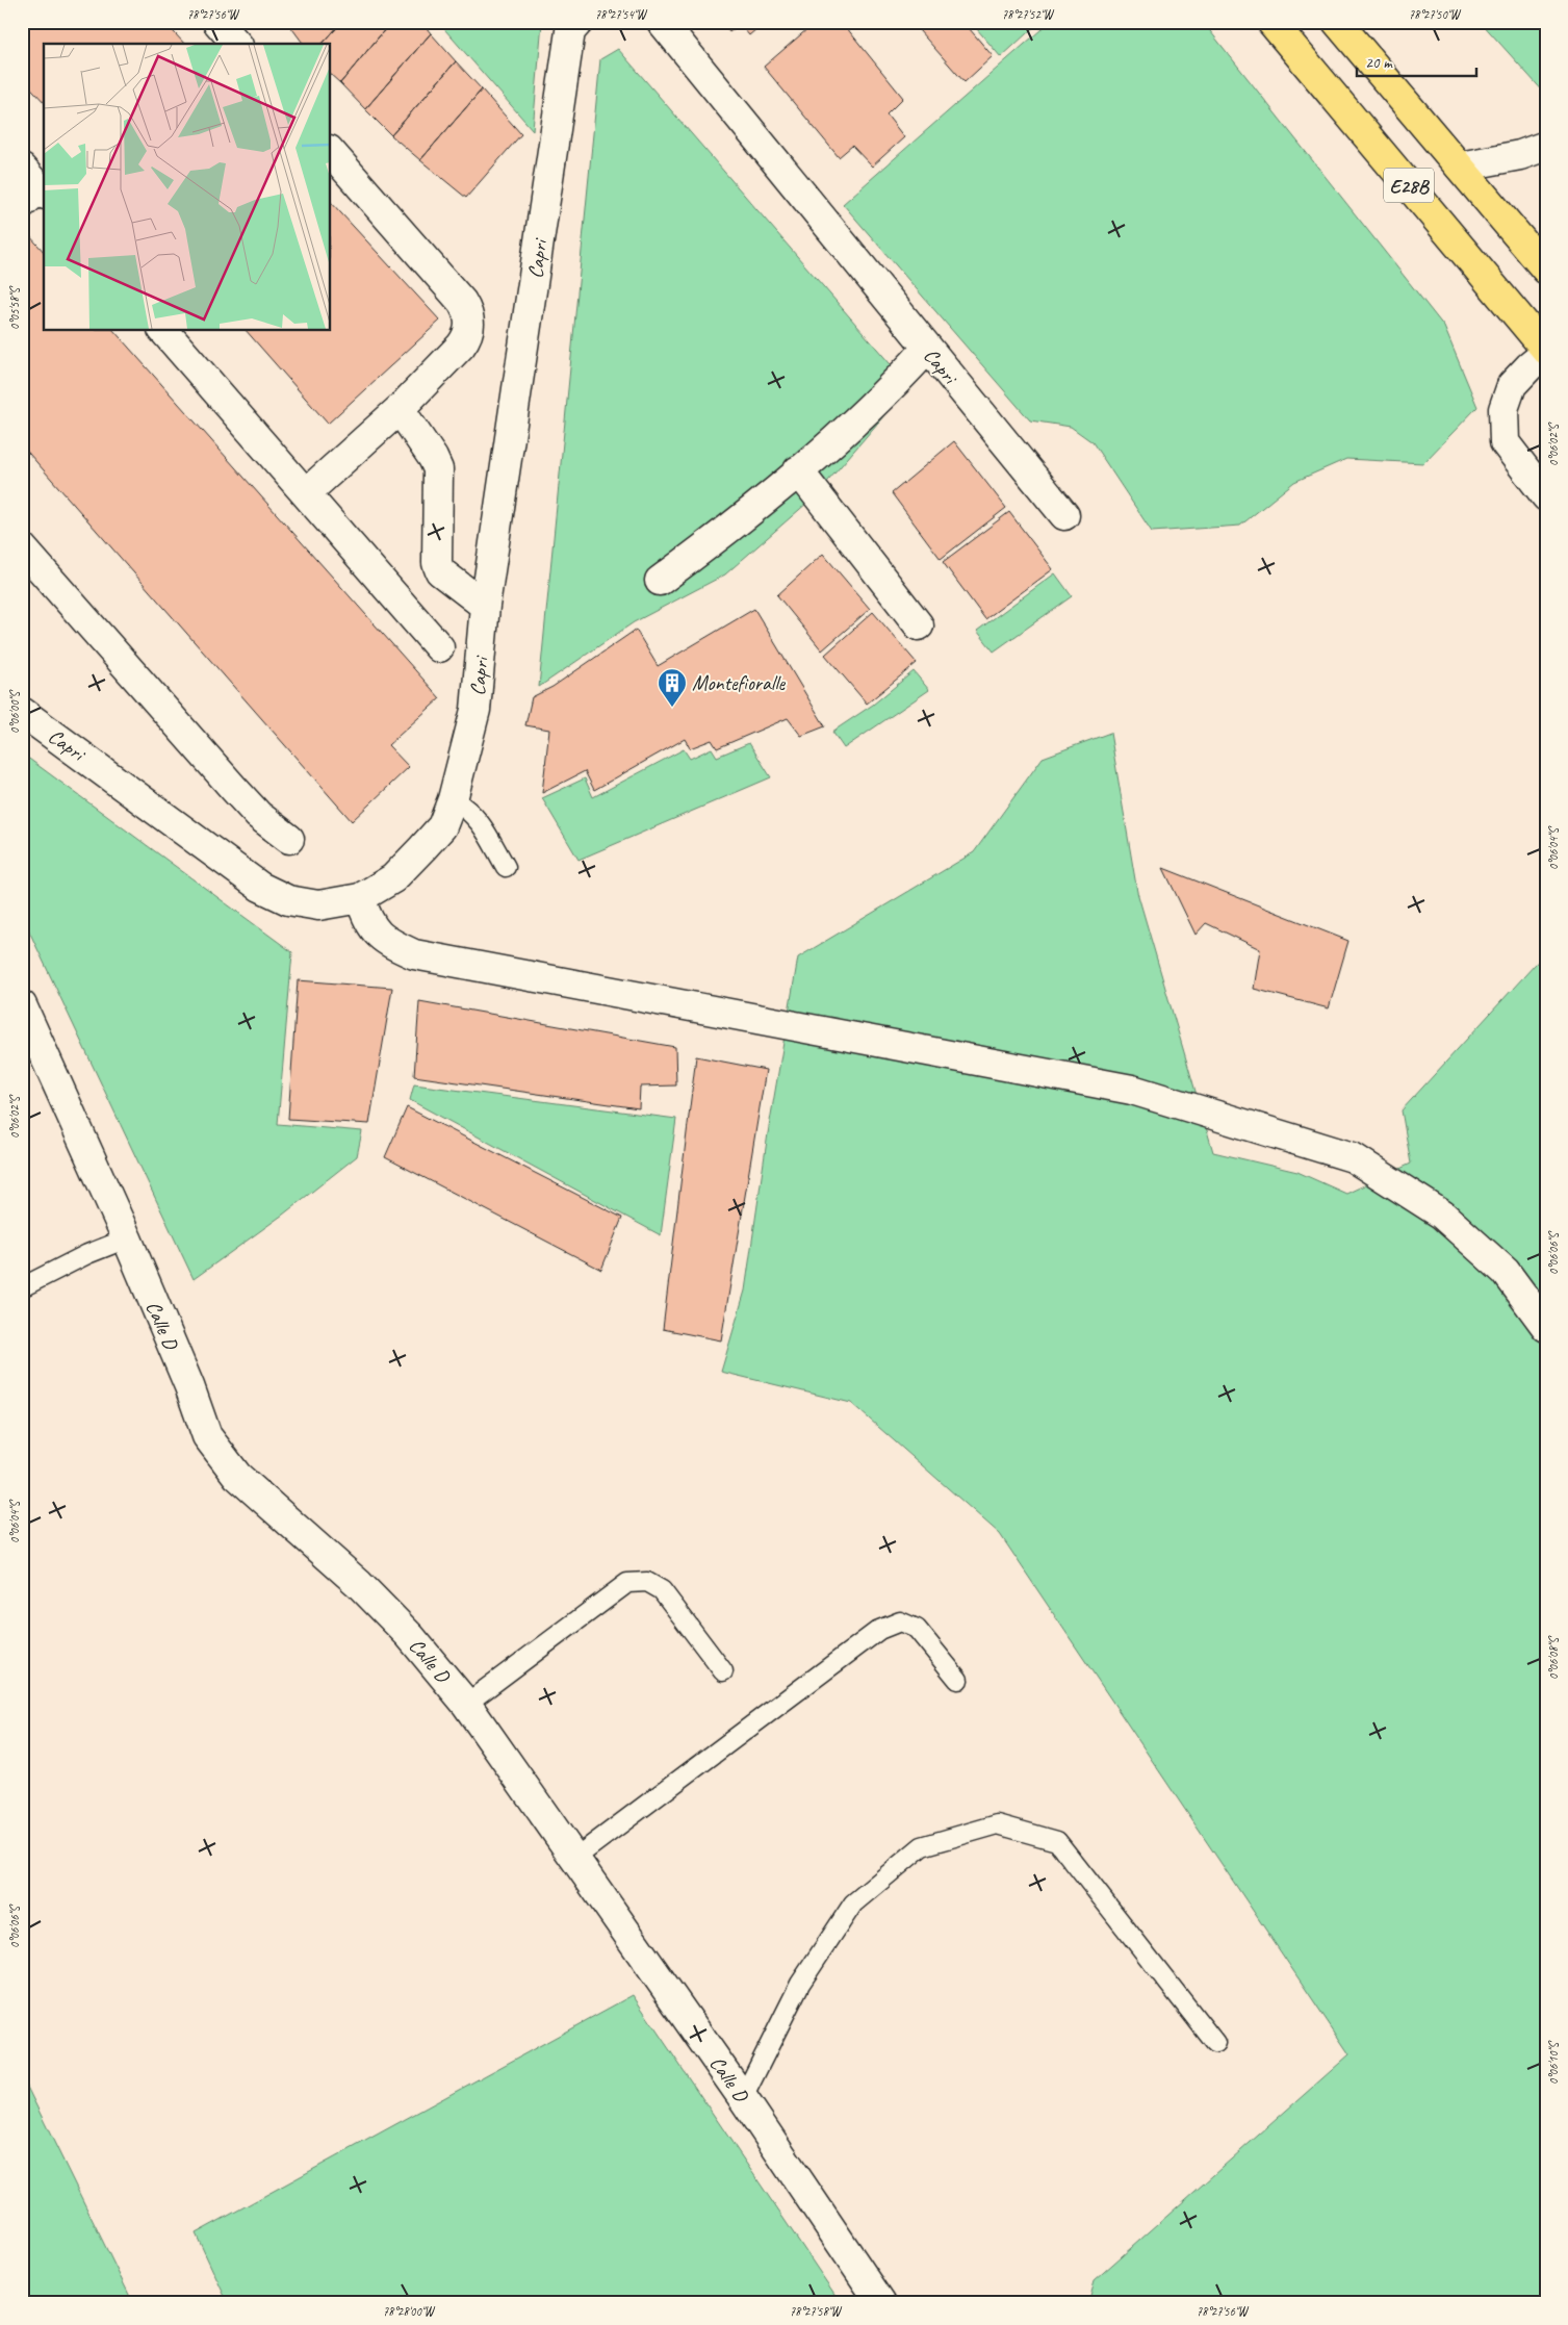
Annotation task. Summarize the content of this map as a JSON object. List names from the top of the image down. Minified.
{"streets":{"main road":["E28B"],"street":["Capri","Calle D"]},"places":{"building":["Montefioralle"]},"scale_bar":"20 m","coordinates":["78°27'56\"W","78°27'54\"W","78°27'52\"W","78°27'50\"W","0°05'58\"S","0°06'02\"S","0°06'00\"S","0°06'04\"S","0°06'06\"S","0°06'08\"S","0°06'10\"S","78°28'00\"W","78°27'58\"W"]}
